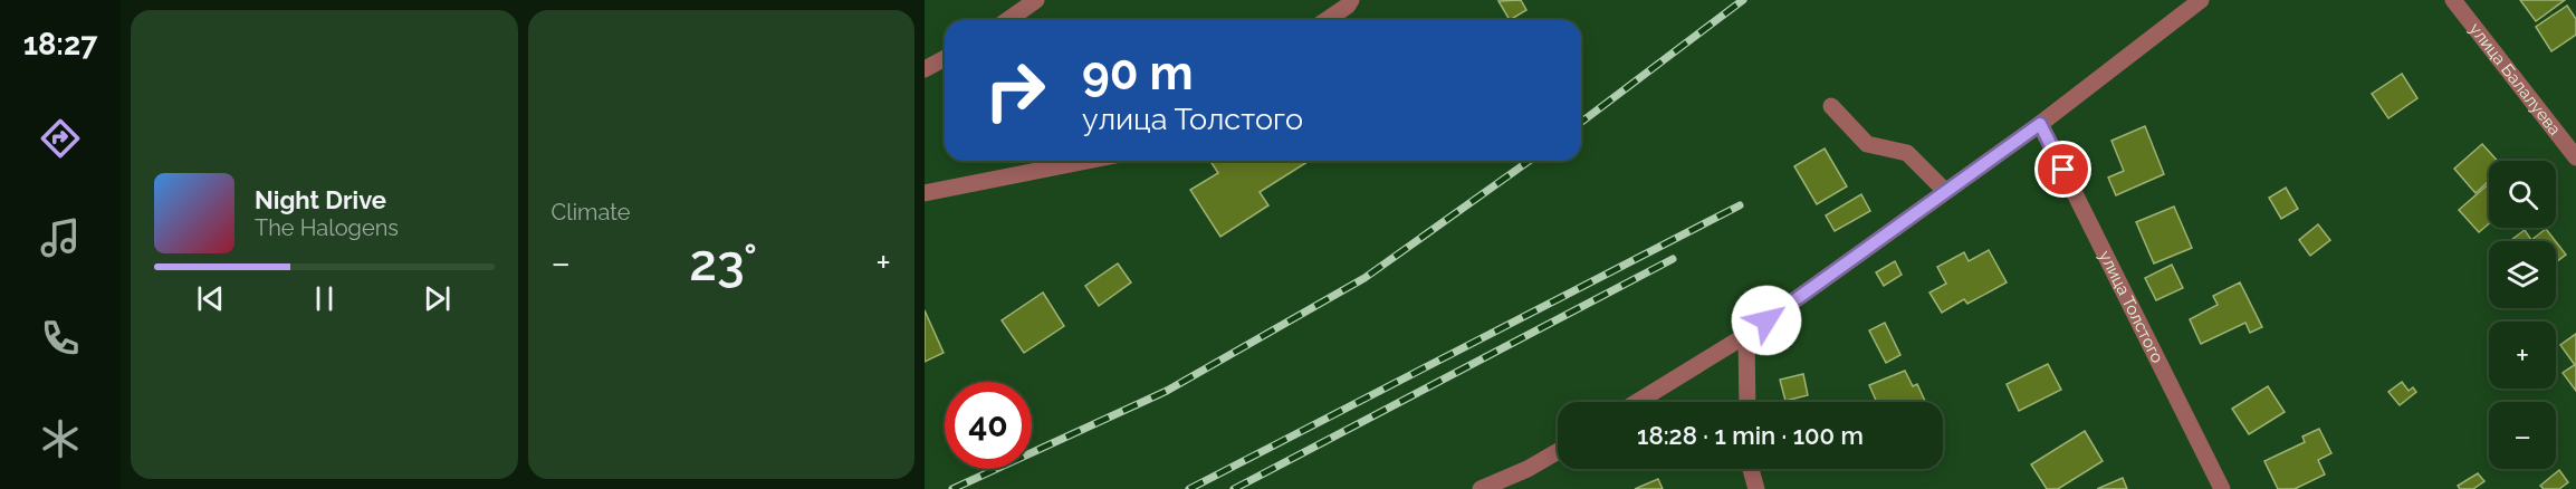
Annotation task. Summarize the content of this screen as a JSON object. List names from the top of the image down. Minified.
{"streets":{"street":["улица Балалуева","улица Толстого"]},"page":{"tabs":"18:27","tile":"Climate","turn":["90 m","улица Толстого"],"map_buttons":["+","−"],"song":["Night Drive","The Halogens"],"heat":["−","23°","+"],"limit":"40","trip":"18:28 · 1 min · 100 m"}}
